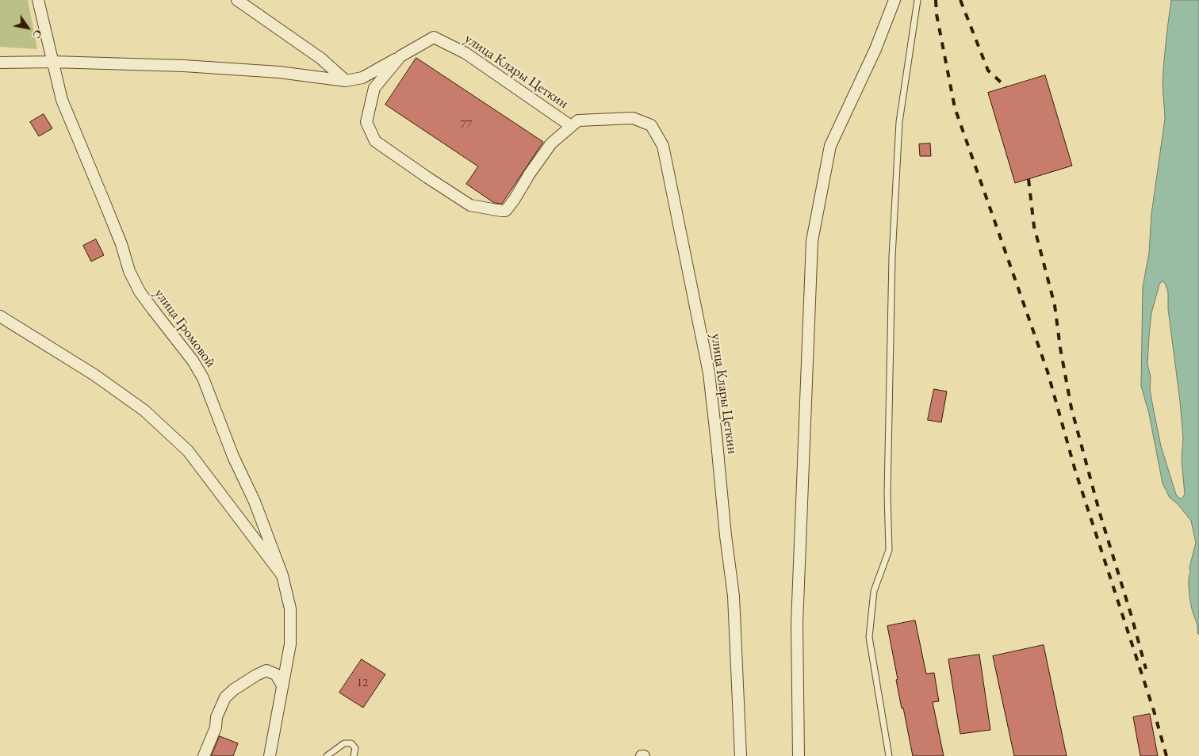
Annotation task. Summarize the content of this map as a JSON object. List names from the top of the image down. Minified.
{"streets":{"street":["улица Клары Цеткин","улица Громовой"]},"house_numbers":["77","12"],"north":"bottom right"}
